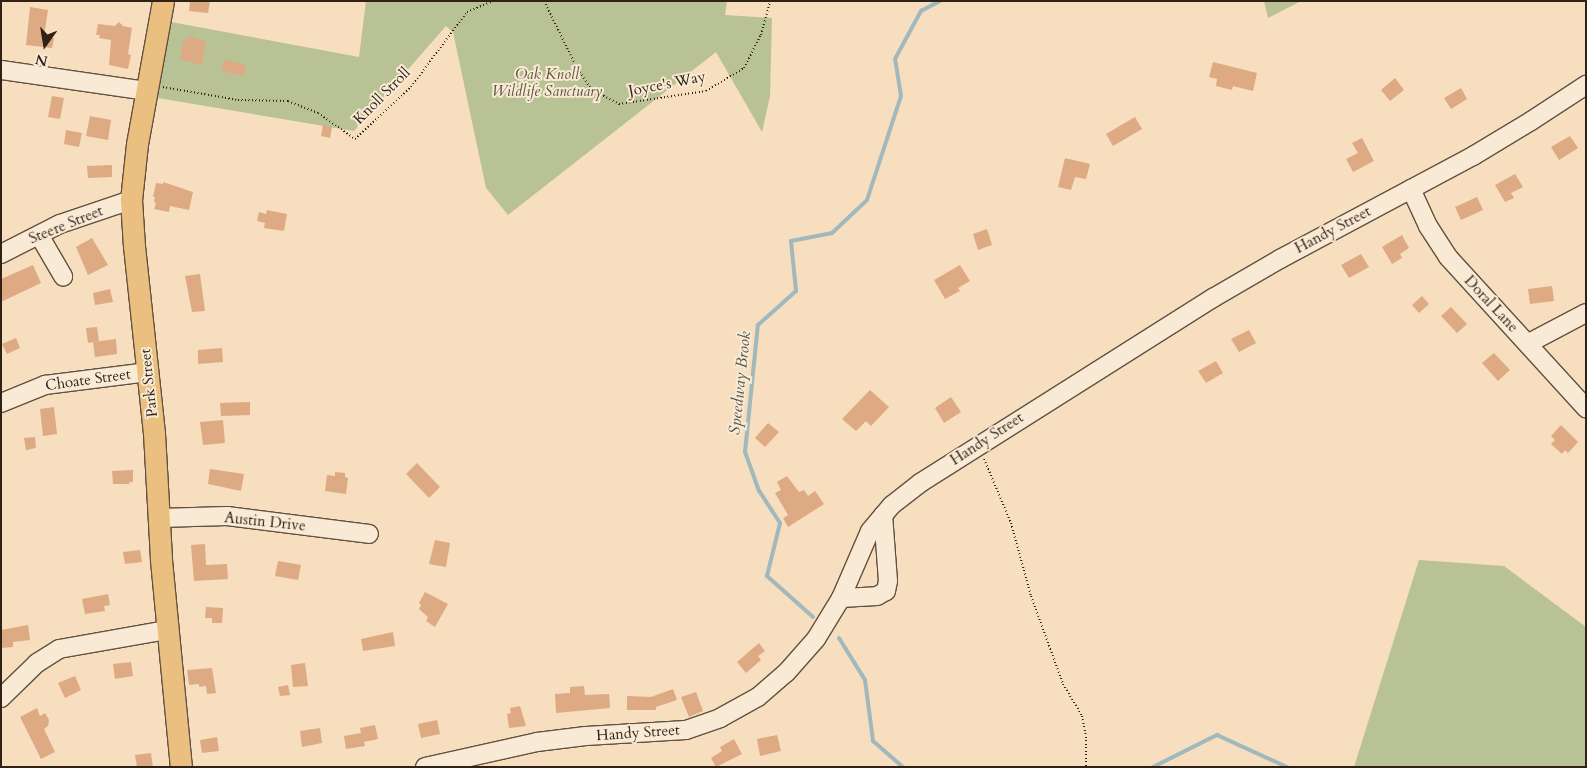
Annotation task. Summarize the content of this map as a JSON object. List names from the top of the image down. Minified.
{"streets":{"main road":["Park Street"],"street":["Steere Street","Handy Street","Doral Lane","Choate Street","Austin Drive"],"path":["Joyce's Way","Knoll Stroll"]},"crossings":[["Knoll Stroll","Park Street"],["Steere Street","Park Street"],["Handy Street","Doral Lane"],["Choate Street","Park Street"],["Park Street","Austin Drive"]],"water":["Speedway Brook"],"parks":["Oak Knoll Wildlife Sanctuary"],"north":"bottom"}
